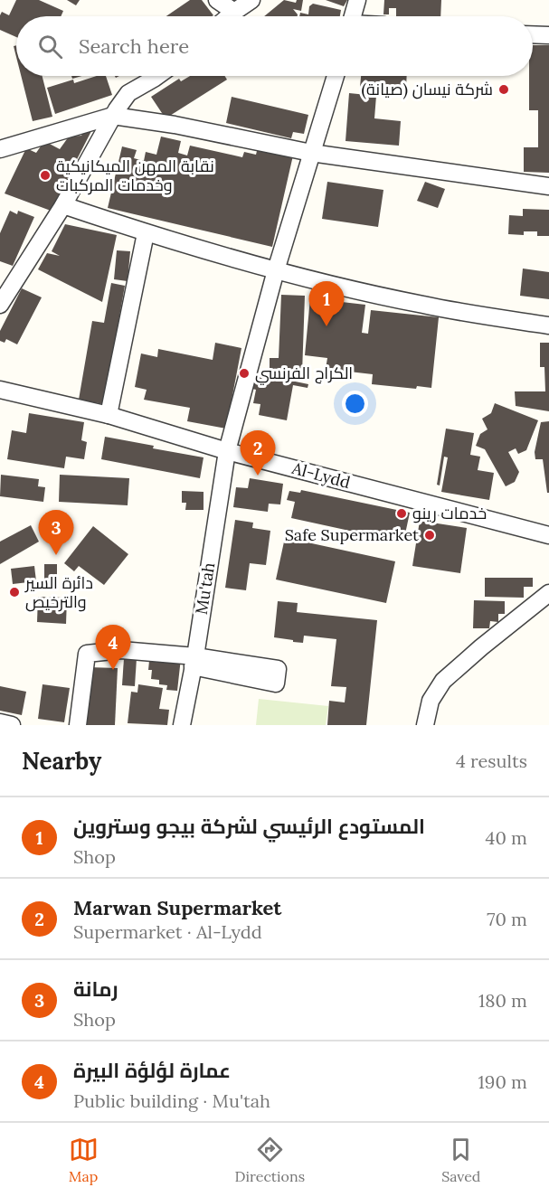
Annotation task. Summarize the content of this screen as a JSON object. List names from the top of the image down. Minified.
{"streets":{"street":["Al-Lydd","Mu'tah"]},"crossings":[["Al-Lydd","Mu'tah"]],"places":["شركة نيسان (صيانة)","نقابة المهن الميكانيكية وخدمات المركبات","الكراج الفرنسي","خدمات رينو","Safe Supermarket","دائرة السير والترخيص"],"page":{"search":"Search here","pins":["1","2","3","4"],"heading":["Nearby","4 results"],"list":[{"mark":"1","name":"المستودع الرئيسي لشركة بيجو وستروين","note":"Shop","value":"40 m"},{"mark":"2","name":"Marwan Supermarket","note":"Supermarket · Al-Lydd","value":"70 m"},{"mark":"3","name":"رمانة","note":"Shop","value":"180 m"},{"mark":"4","name":"عمارة لؤلؤة البيرة","note":"Public building · Mu'tah","value":"190 m"}],"nav":["Map","Directions","Saved"]}}
